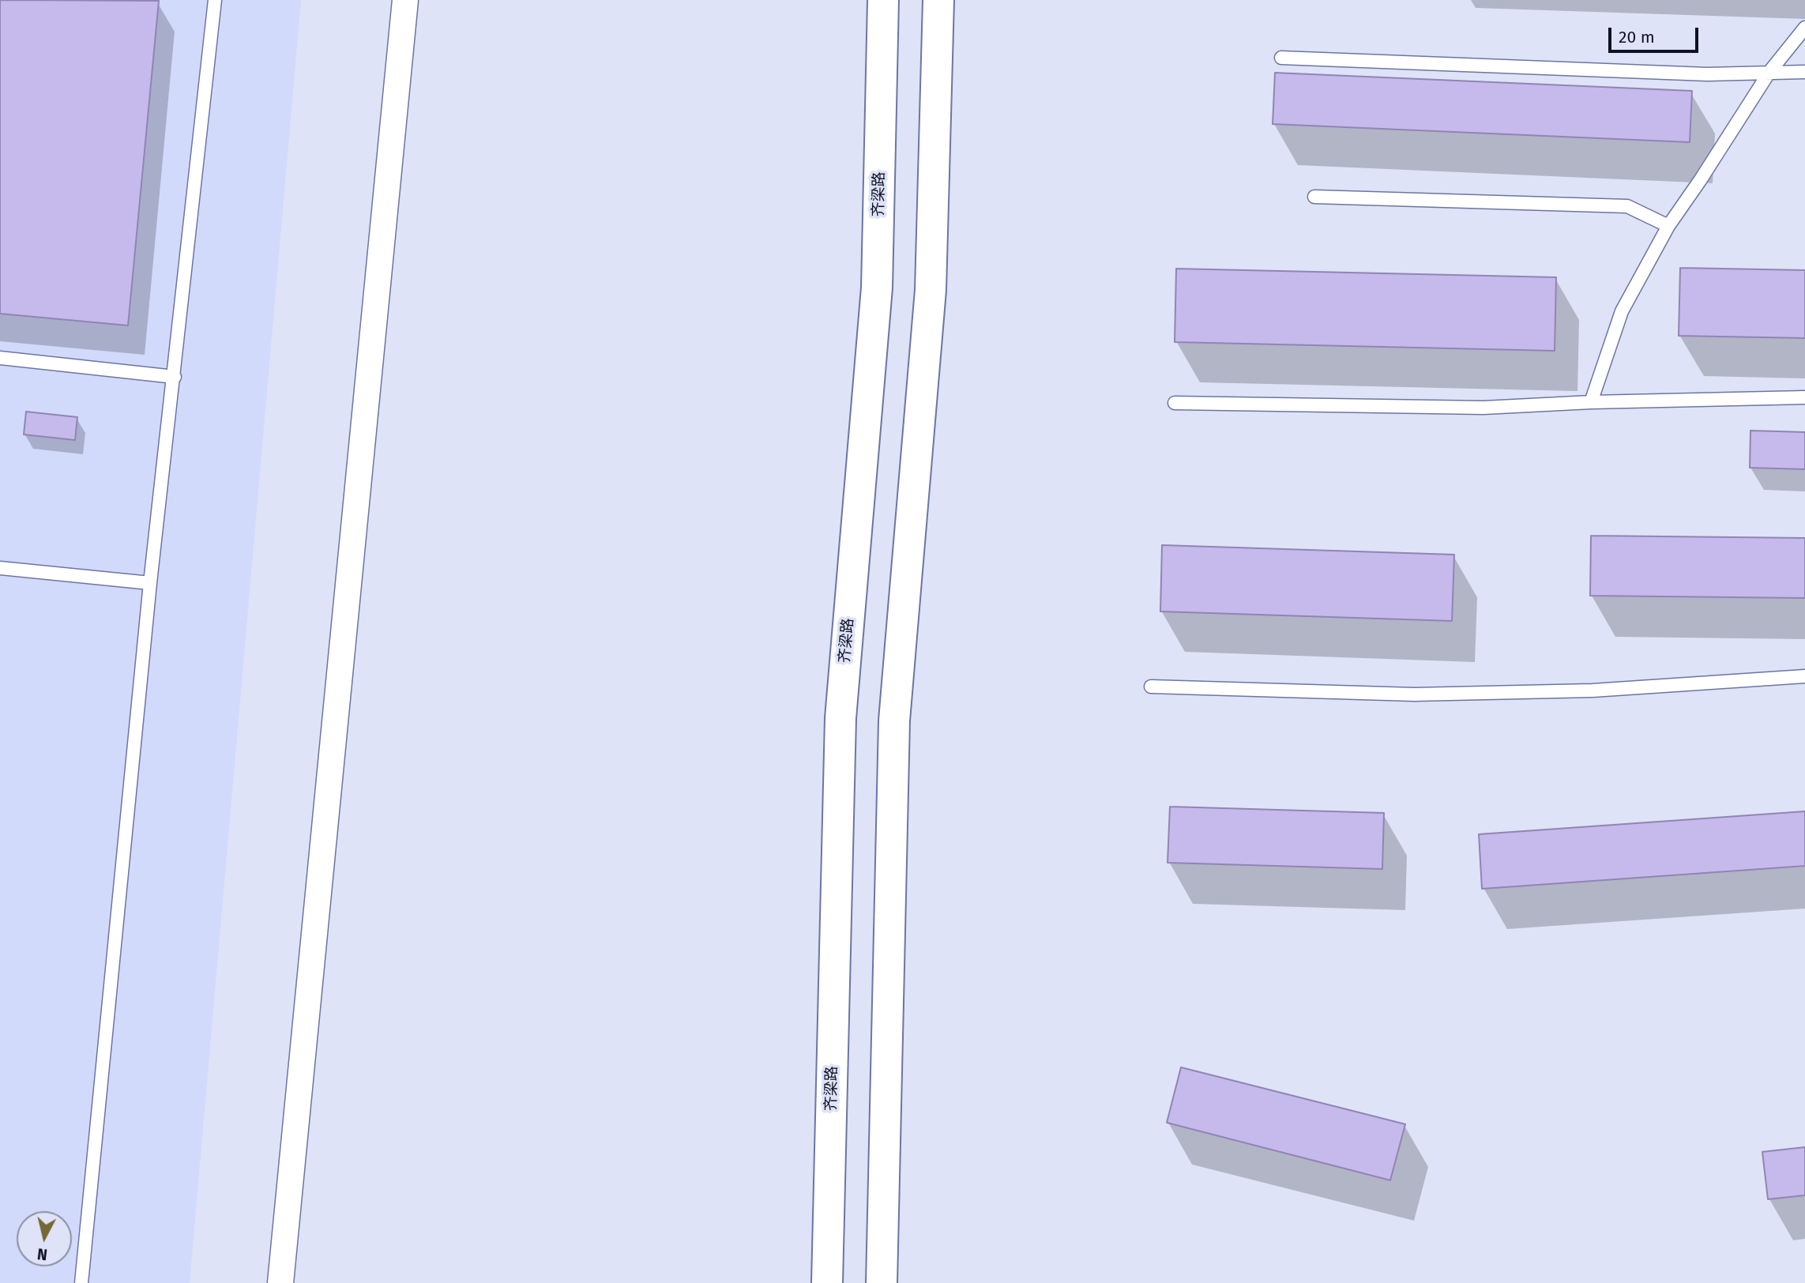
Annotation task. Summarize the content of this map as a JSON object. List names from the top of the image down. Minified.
{"streets":{"main road":["齐梁路"]},"scale_bar":"20 m","north":"bottom"}
